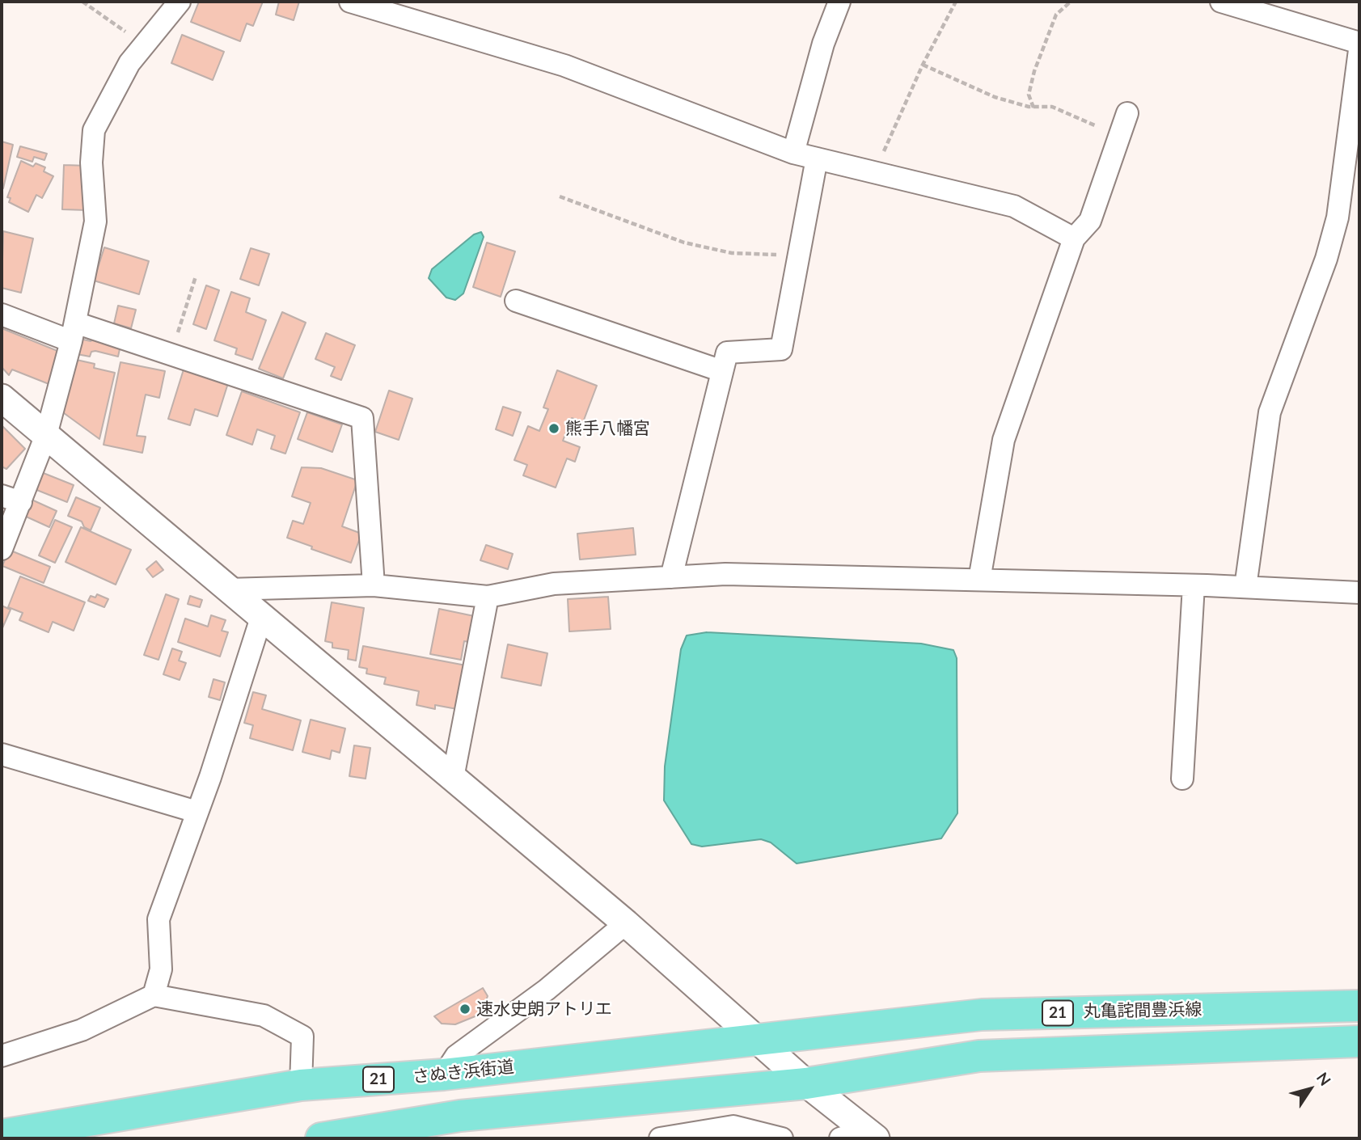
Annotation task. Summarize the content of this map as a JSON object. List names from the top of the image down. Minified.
{"streets":{"main road":["丸亀詫間豊浜線","21","さぬき浜街道"]},"crossings":[["丸亀詫間豊浜線","さぬき浜街道"]],"places":["熊手八幡宮","速水史朗アトリエ"],"north":"top right"}
